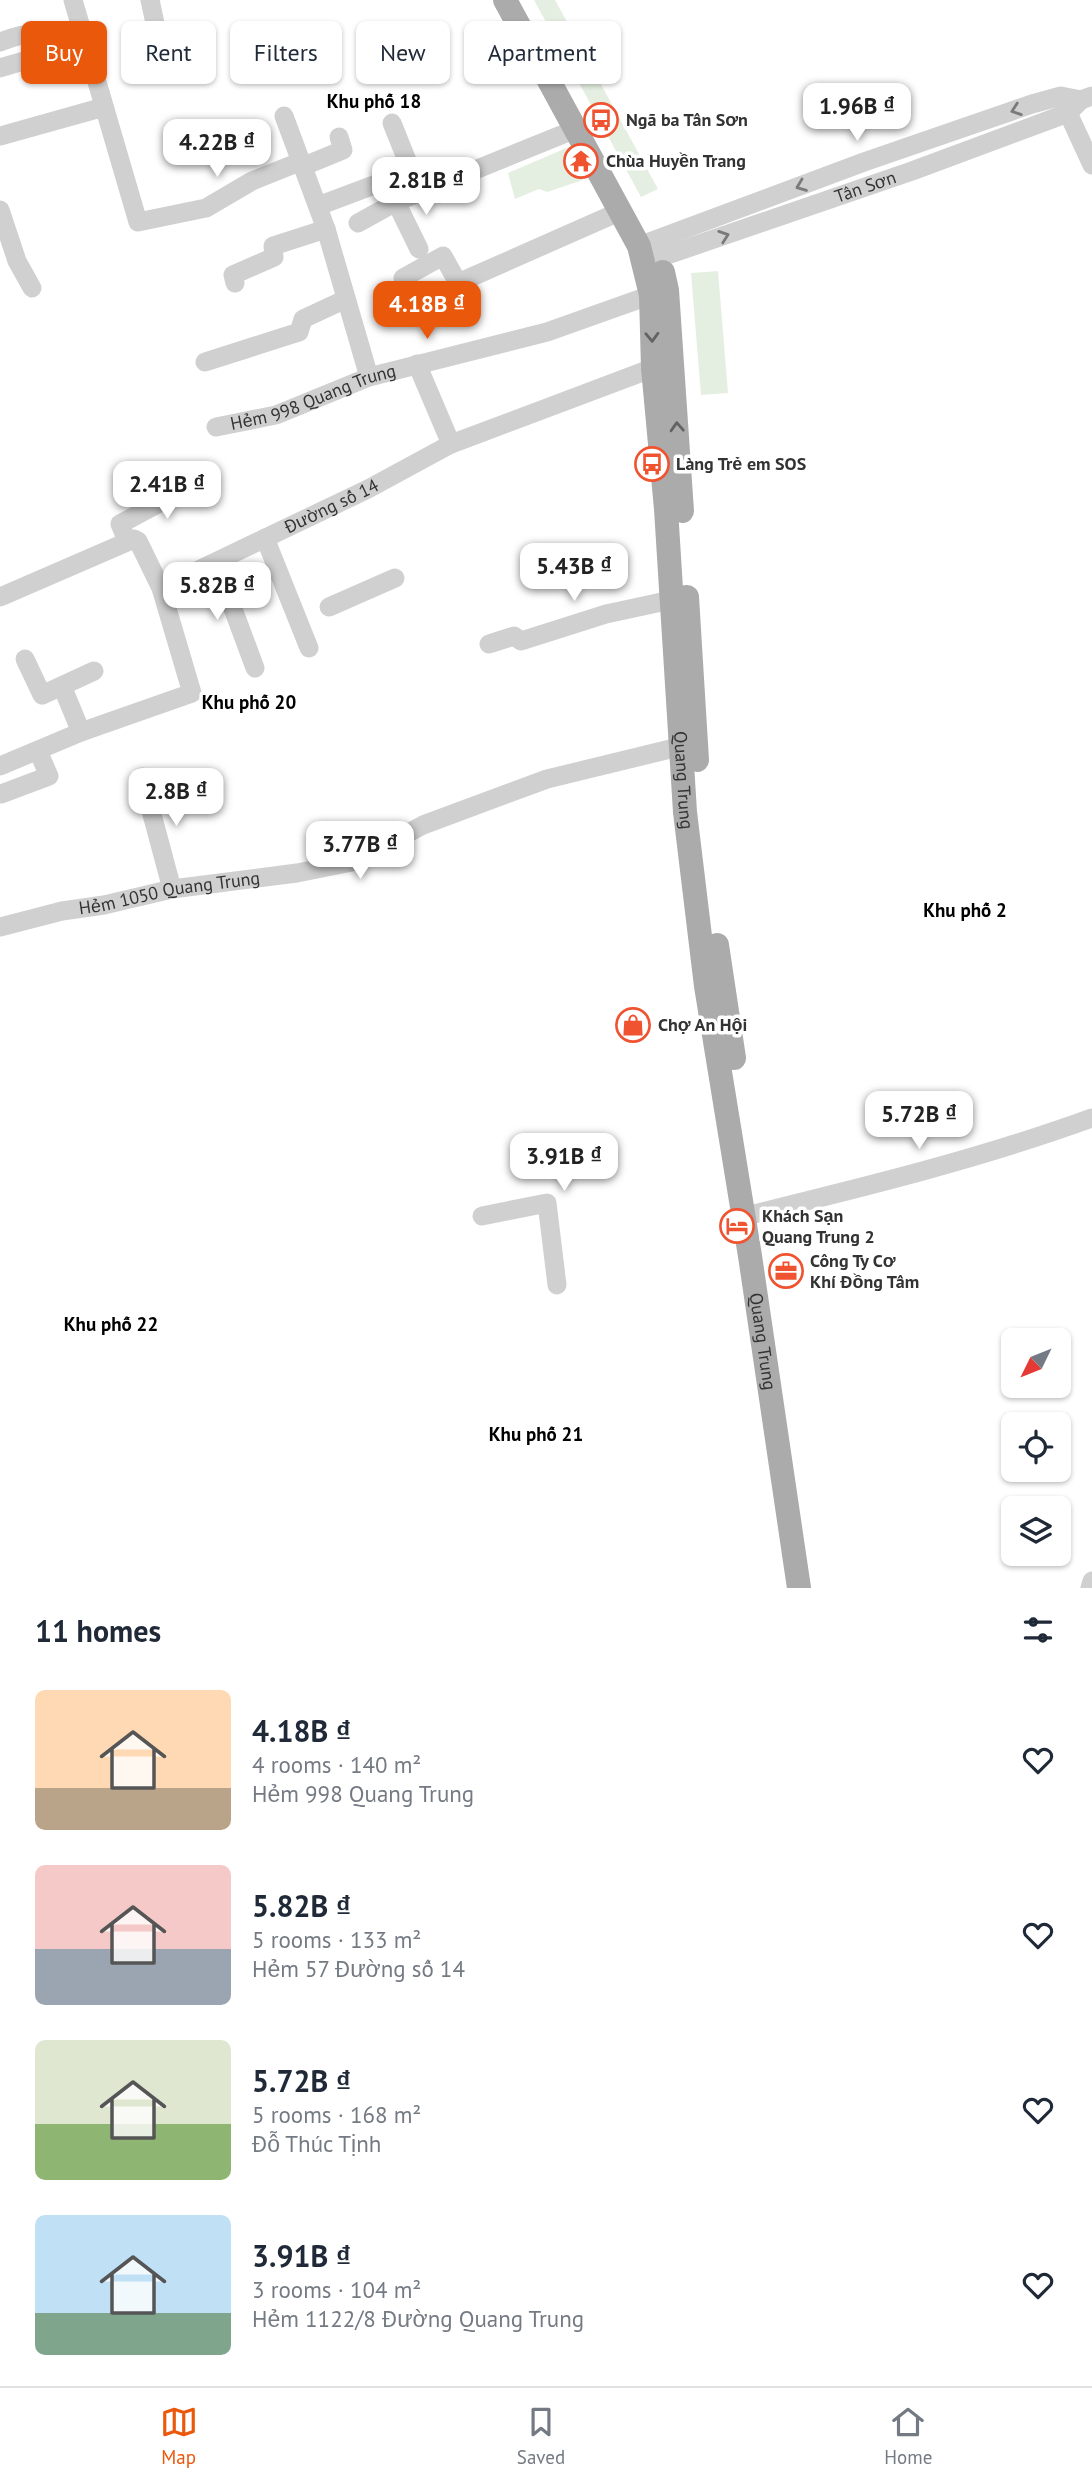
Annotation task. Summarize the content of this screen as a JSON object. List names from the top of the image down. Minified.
{"streets":{"main road":["Quang Trung"],"street":["Tân Sơn","Hẻm 998 Quang Trung","Đường số 14","Hẻm 1050 Quang Trung"]},"crossings":[["Tân Sơn","Quang Trung"],["Hẻm 998 Quang Trung","Quang Trung"],["Đường số 14","Quang Trung"],["Quang Trung","Hẻm 1050 Quang Trung"]],"districts":["Khu phố 18","Khu phố 20","Khu phố 2","Khu phố 22","Khu phố 21"],"places":{"bus stop":["Ngã ba Tân Sơn","Làng Trẻ em SOS"],"temple":["Chùa Huyền Trang"],"shop":["Chợ An Hội"],"hotel":["Khách Sạn Quang Trung 2"],"office":["Công Ty Cơ Khí Đồng Tâm"]},"north":"bottom left","page":{"chip":["Buy","Rent","Filters","New","Apartment"],"price":["1.96B ₫","4.22B ₫","2.81B ₫","4.18B ₫","2.41B ₫","5.43B ₫","5.82B ₫","2.8B ₫","3.77B ₫","5.72B ₫","3.91B ₫"],"heading":"11 homes","list":[{"name":"4.18B ₫","note":"4 rooms · 140 m² · Hẻm 998 Quang Trung"},{"name":"5.82B ₫","note":"5 rooms · 133 m² · Hẻm 57 Đường số 14"},{"name":"5.72B ₫","note":"5 rooms · 168 m² · Đỗ Thúc Tịnh"},{"name":"3.91B ₫","note":"3 rooms · 104 m² · Hẻm 1122/8 Đường Quang Trung"}],"tabs":["Map","Saved","Home"]}}
